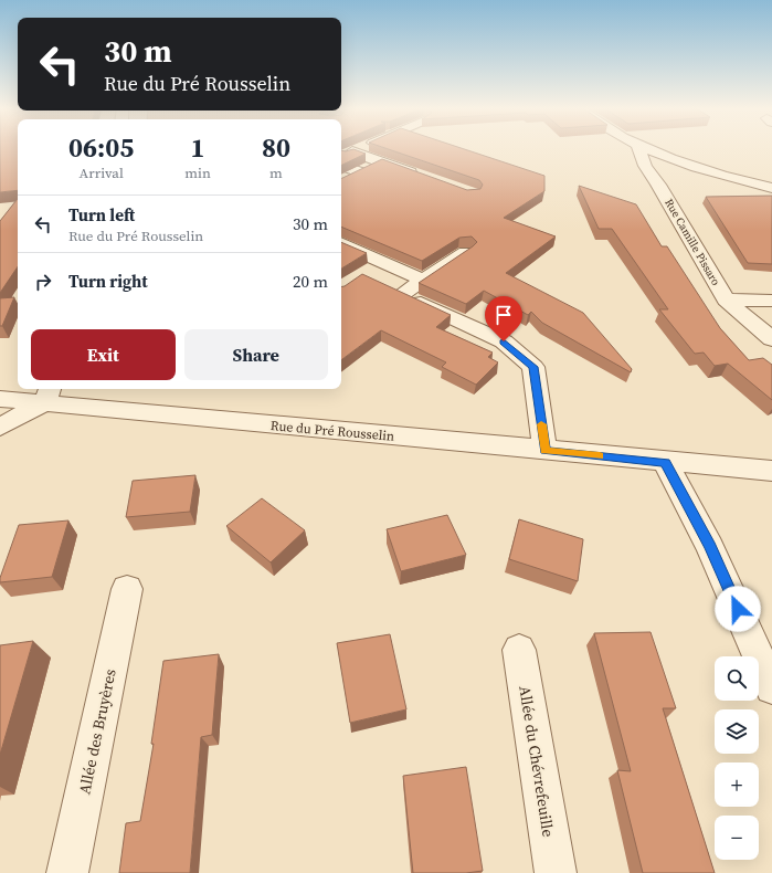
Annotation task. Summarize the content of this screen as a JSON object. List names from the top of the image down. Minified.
{"streets":{"street":["Rue Camille Pissaro","Rue du Pré Rousselin","Allée des Bruyères","Allée du Chévrefeuille"]},"page":{"turn":["30 m","Rue du Pré Rousselin"],"eta":["06:05","Arrival","1","min","80","m"],"list":[{"name":"Turn left","note":"Rue du Pré Rousselin","value":"30 m"},{"name":"Turn right","value":"20 m"}],"buttons":["Exit","Share"],"map_buttons":["+","−"]}}
